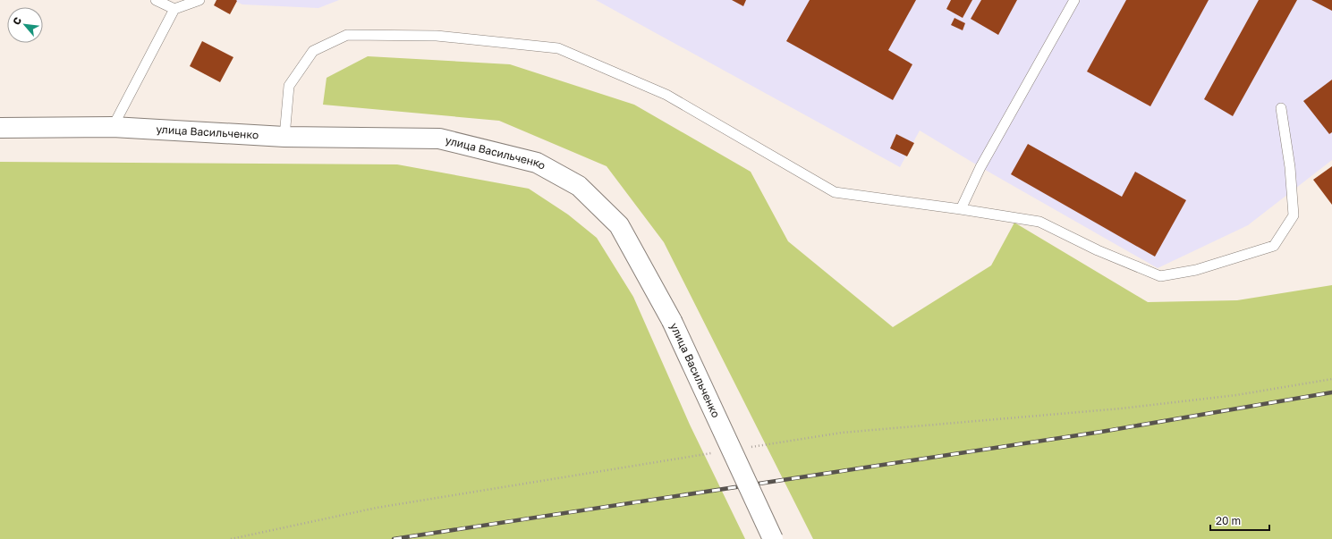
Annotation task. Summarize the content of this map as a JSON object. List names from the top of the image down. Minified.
{"streets":{"main road":["улица Васильченко"]},"scale_bar":"20 m","north":"top left"}
